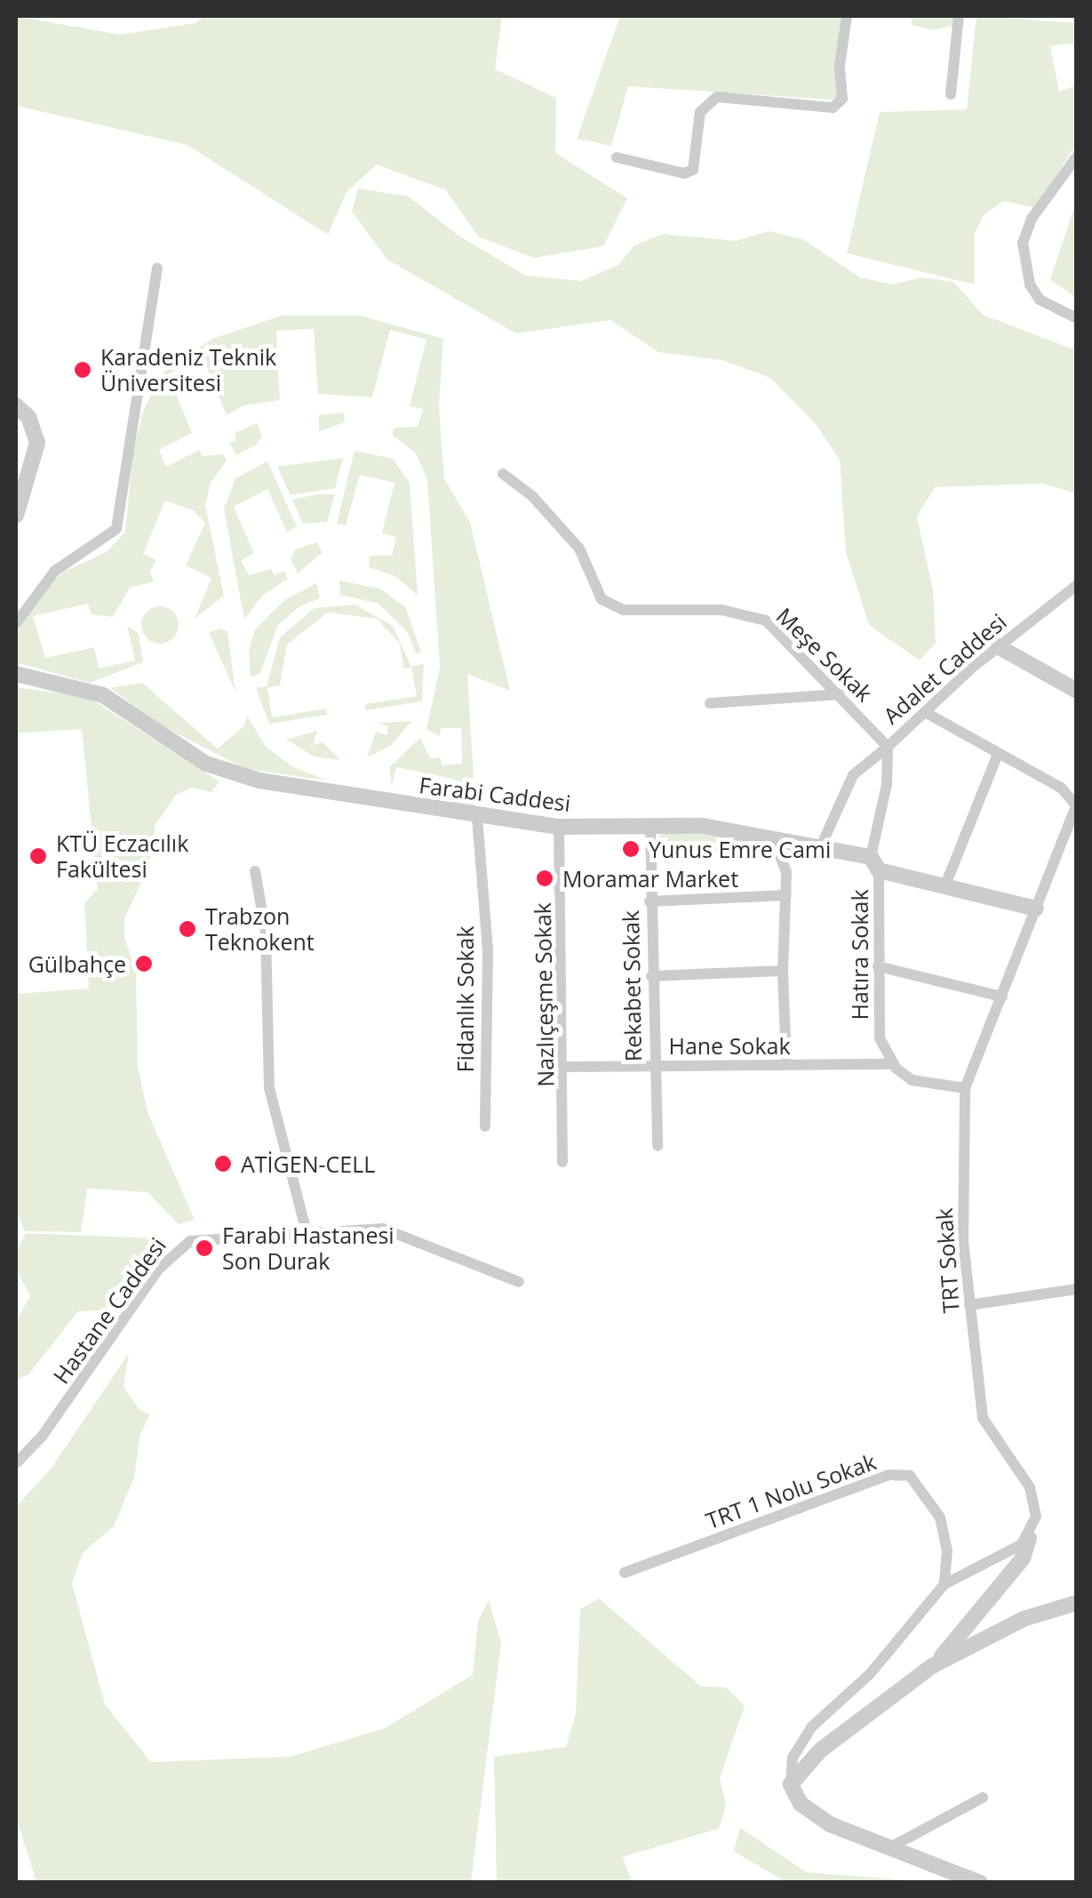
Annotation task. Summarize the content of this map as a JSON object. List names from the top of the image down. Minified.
{"streets":{"street":["Meşe Sokak","Adalet Caddesi","Farabi Caddesi","Hatıra Sokak","Rekabet Sokak","Nazlıçeşme Sokak","Fidanlık Sokak","Hane Sokak","TRT Sokak","Hastane Caddesi","TRT 1 Nolu Sokak"]},"crossings":[["Meşe Sokak","Adalet Caddesi"],["Adalet Caddesi","Farabi Caddesi"],["Adalet Caddesi","Hatıra Sokak"],["Adalet Caddesi","TRT Sokak"],["Farabi Caddesi","Hatıra Sokak"],["Farabi Caddesi","Rekabet Sokak"],["Farabi Caddesi","Nazlıçeşme Sokak"],["Farabi Caddesi","Fidanlık Sokak"],["Farabi Caddesi","TRT Sokak"],["Hatıra Sokak","Hane Sokak"],["Rekabet Sokak","Hane Sokak"],["Nazlıçeşme Sokak","Hane Sokak"]],"places":["Karadeniz Teknik Üniversitesi","Yunus Emre Cami","KTÜ Eczacılık Fakültesi","Moramar Market","Trabzon Teknokent","Gülbahçe","ATİGEN-CELL","Farabi Hastanesi Son Durak"]}
